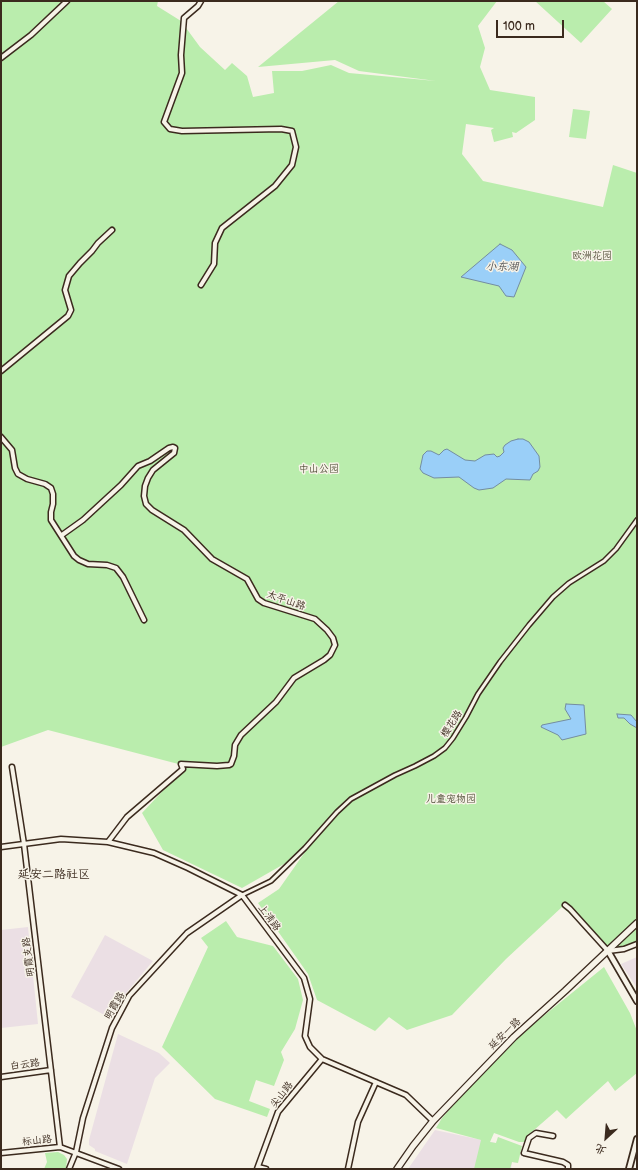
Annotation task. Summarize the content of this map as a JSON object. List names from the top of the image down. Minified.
{"streets":{"main road":["延安一路"],"street":["太平山路","樱花路","上清路","明霞支路","明霞路","白云路","尖山路","标山路"]},"crossings":[["太平山路","上清路"],["樱花路","上清路"],["樱花路","明霞路"],["上清路","明霞支路"],["上清路","明霞路"],["上清路","延安一路"],["上清路","尖山路"],["明霞支路","白云路"],["明霞支路","标山路"],["明霞路","标山路"]],"districts":["延安二路社区"],"water":["小东湖"],"parks":["欧洲花园","中山公园","儿童宠物园"],"scale_bar":"100 m","north":"bottom left"}
